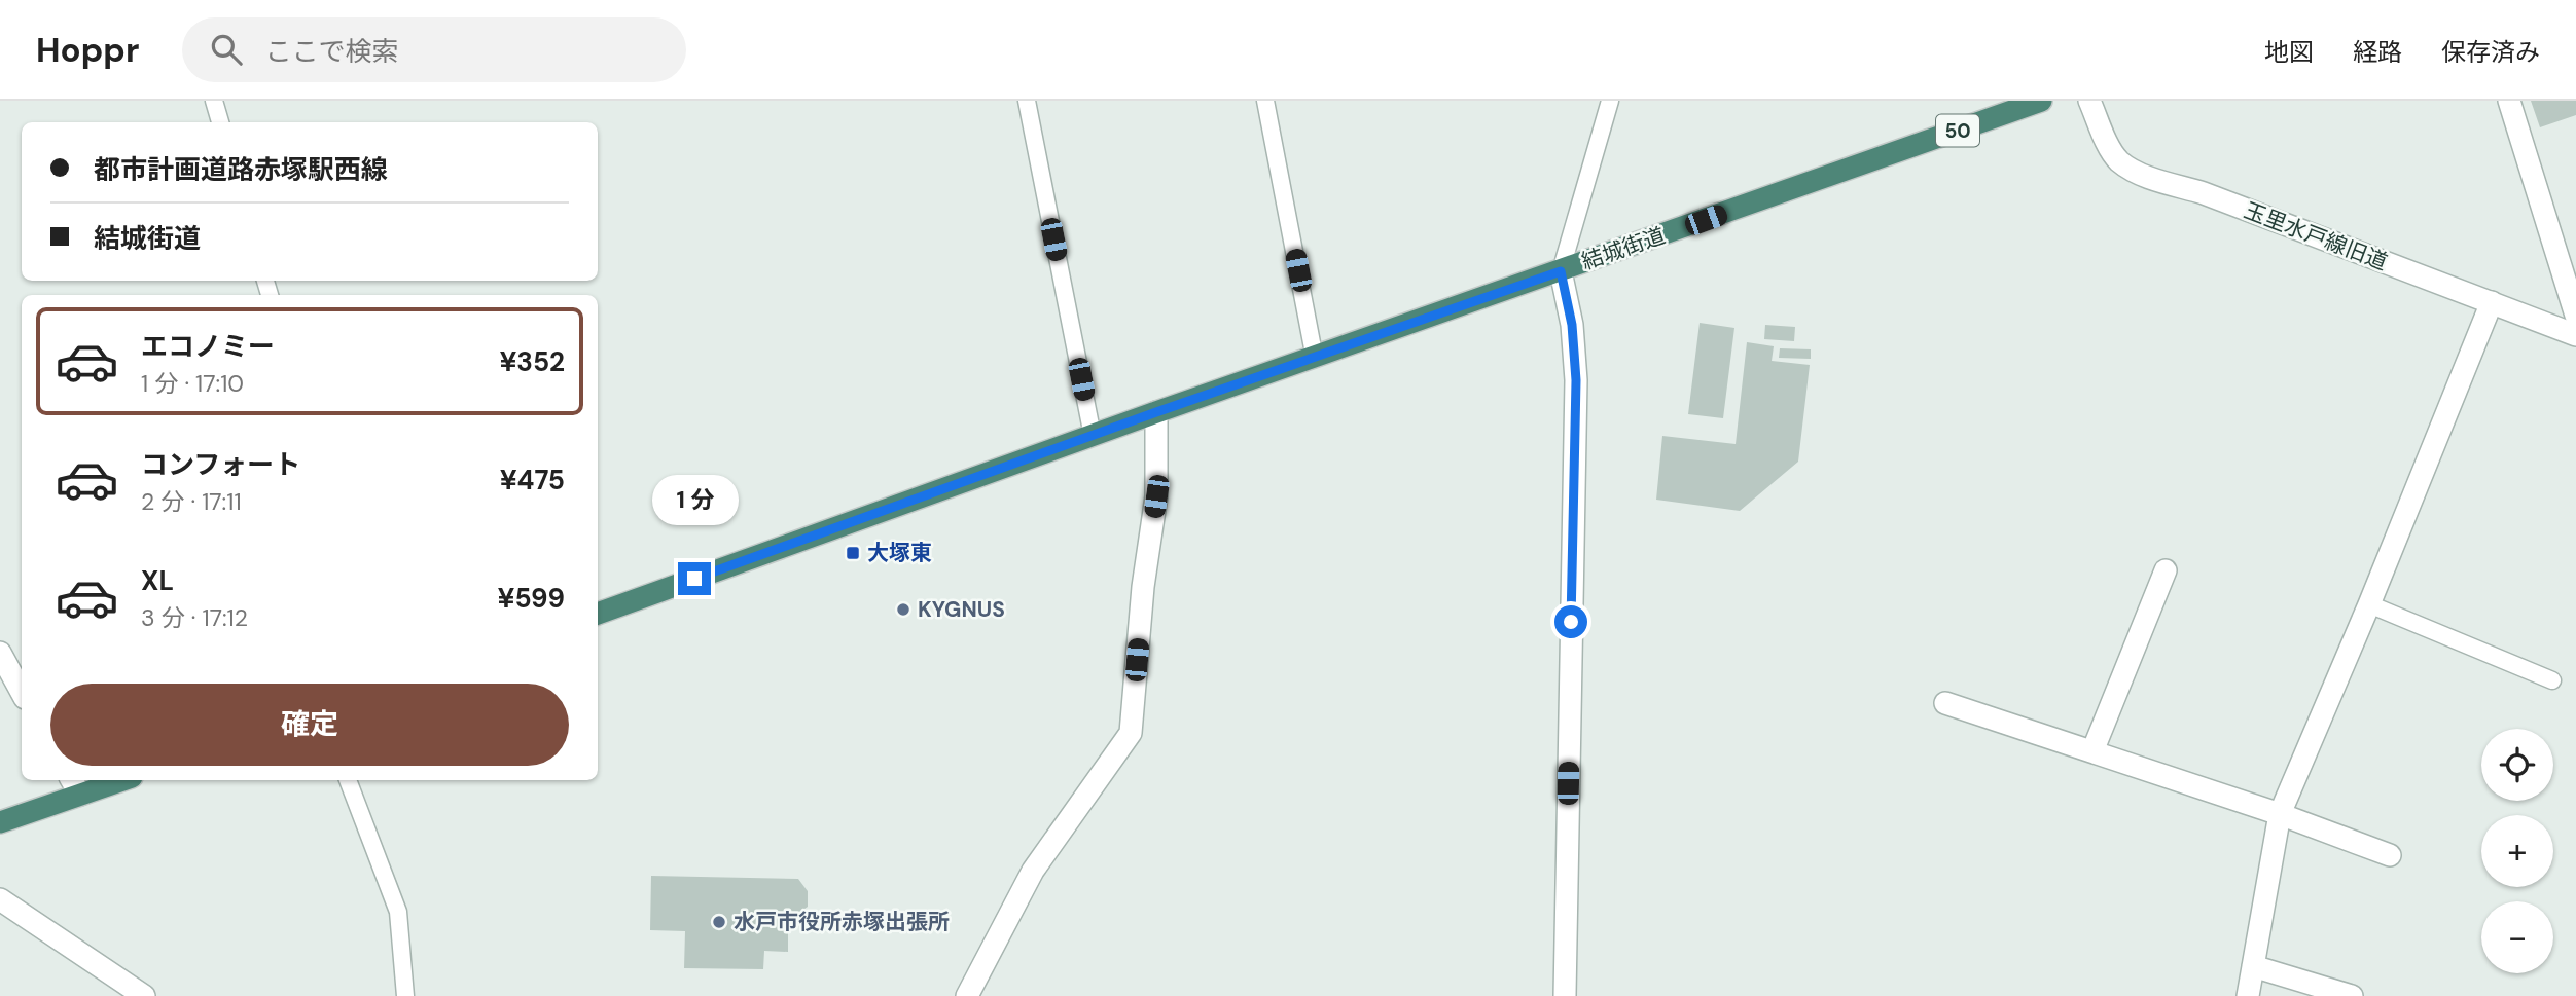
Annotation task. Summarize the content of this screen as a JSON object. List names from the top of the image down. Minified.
{"streets":{"highway":["50","結城街道"],"street":["玉里水戸線旧道"]},"places":{"transit":["大塚東"],"other":["KYGNUS","水戸市役所赤塚出張所"]},"page":{"header":"Hoppr","search":"ここで検索","nav":["地図","経路","保存済み"],"banner":["都市計画道路赤塚駅西線","結城街道"],"list":[{"name":"エコノミー","note":"1 分 · 17:10","value":"¥352"},{"name":"コンフォート","note":"2 分 · 17:11","value":"¥475"},{"name":"XL","note":"3 分 · 17:12","value":"¥599"}],"bubble":"1 分","buttons":"確定","map_buttons":["+","−"]}}
